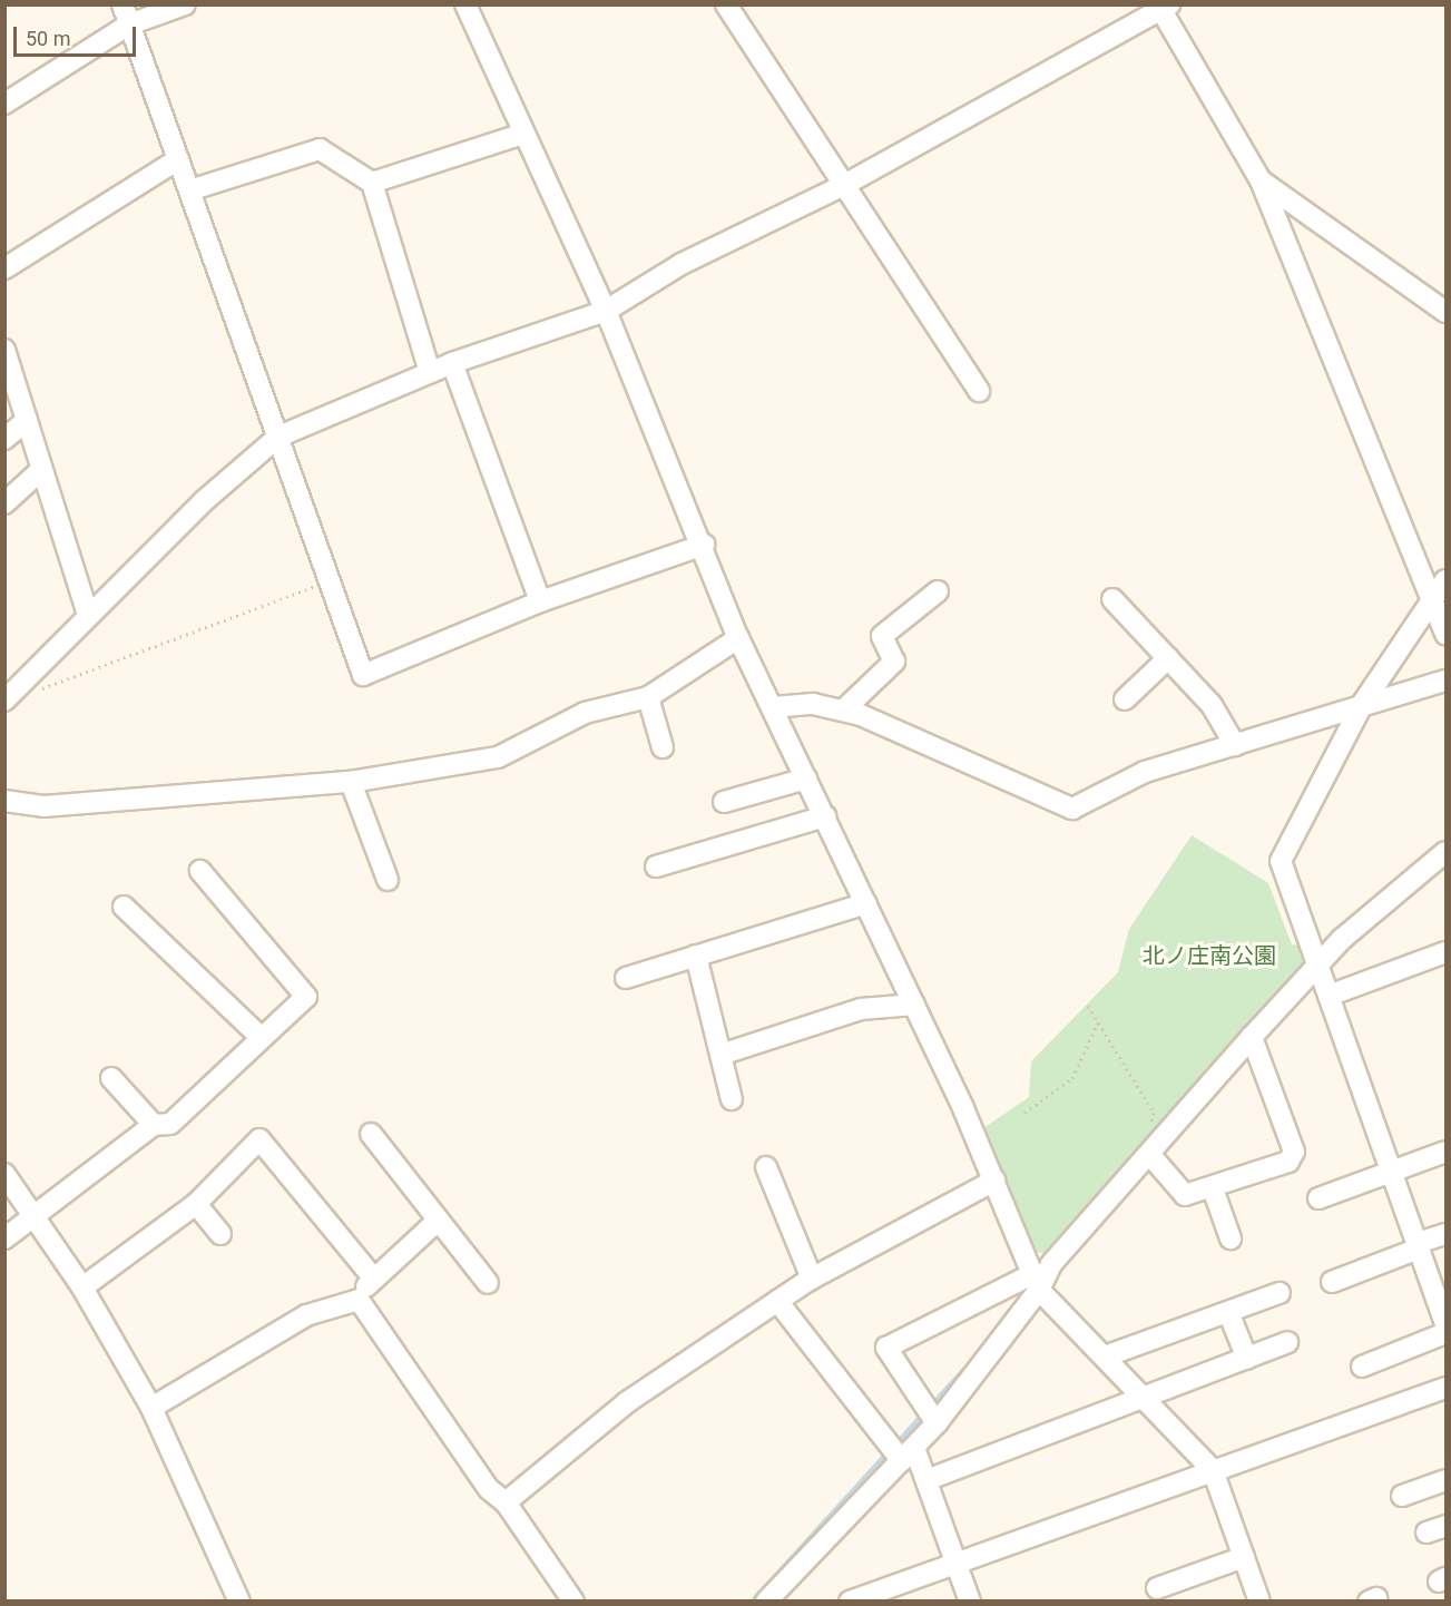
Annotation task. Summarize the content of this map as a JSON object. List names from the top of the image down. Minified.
{"parks":["北ノ庄南公園"],"scale_bar":"50 m"}
